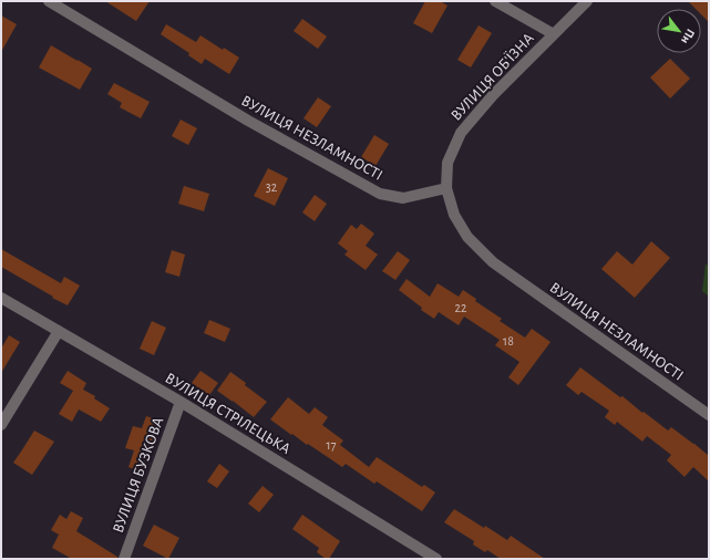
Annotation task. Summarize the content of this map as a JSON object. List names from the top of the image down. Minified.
{"streets":{"street":["ВУЛИЦЯ ОБ'ЇЗНА","ВУЛИЦЯ НЕЗЛАМНОСТІ","ВУЛИЦЯ СТРІЛЕЦЬКА","ВУЛИЦЯ БУЗКОВА"]},"crossings":[["ВУЛИЦЯ ОБ'ЇЗНА","ВУЛИЦЯ НЕЗЛАМНОСТІ"],["ВУЛИЦЯ СТРІЛЕЦЬКА","ВУЛИЦЯ БУЗКОВА"]],"house_numbers":["32","22","18","17"],"north":"bottom right"}
